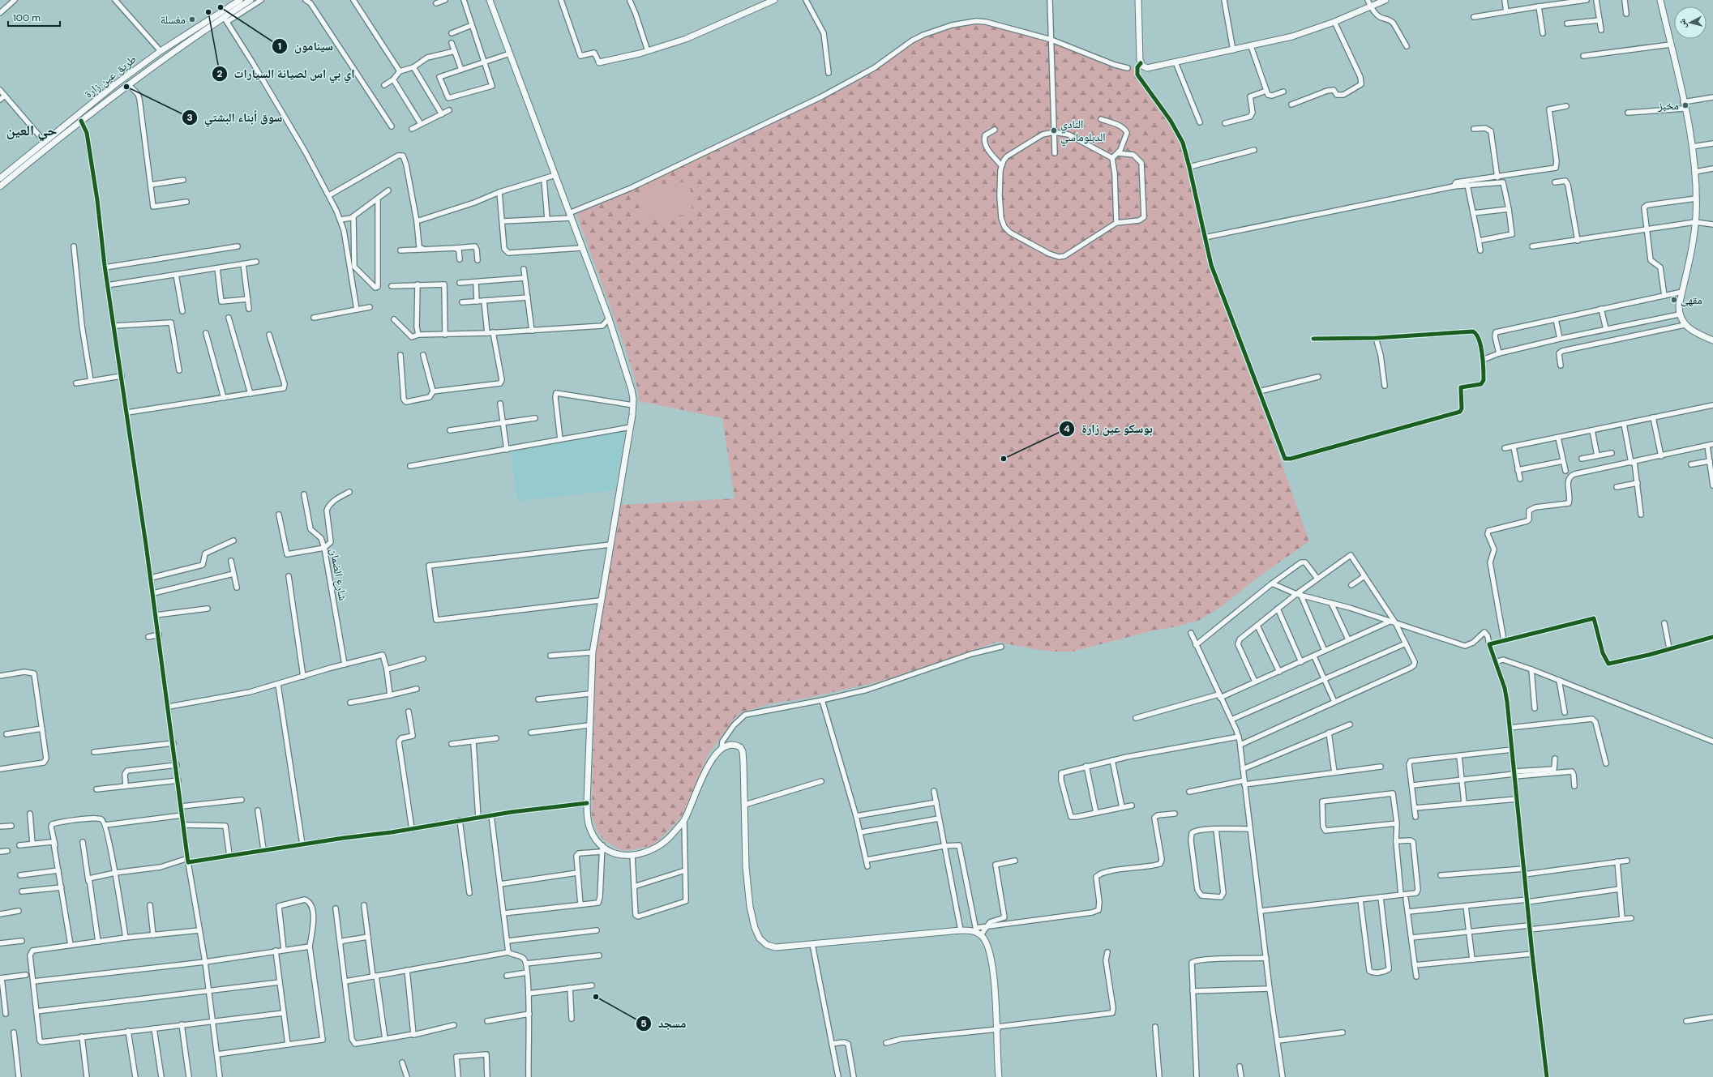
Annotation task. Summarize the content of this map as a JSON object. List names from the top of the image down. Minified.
{"streets":{"main road":["طريق عين زارة"],"street":["شارع الضمان"]},"districts":["حي العين"],"places":["سينامون","اي بي اس لصيانة السيارات","مغسلة","سوق أبناء البشتي","مخبز","النادي الدبلوماسي","مقهى","بوسكو عين زارة","مسجد"],"scale_bar":"100 m","north":"left"}
